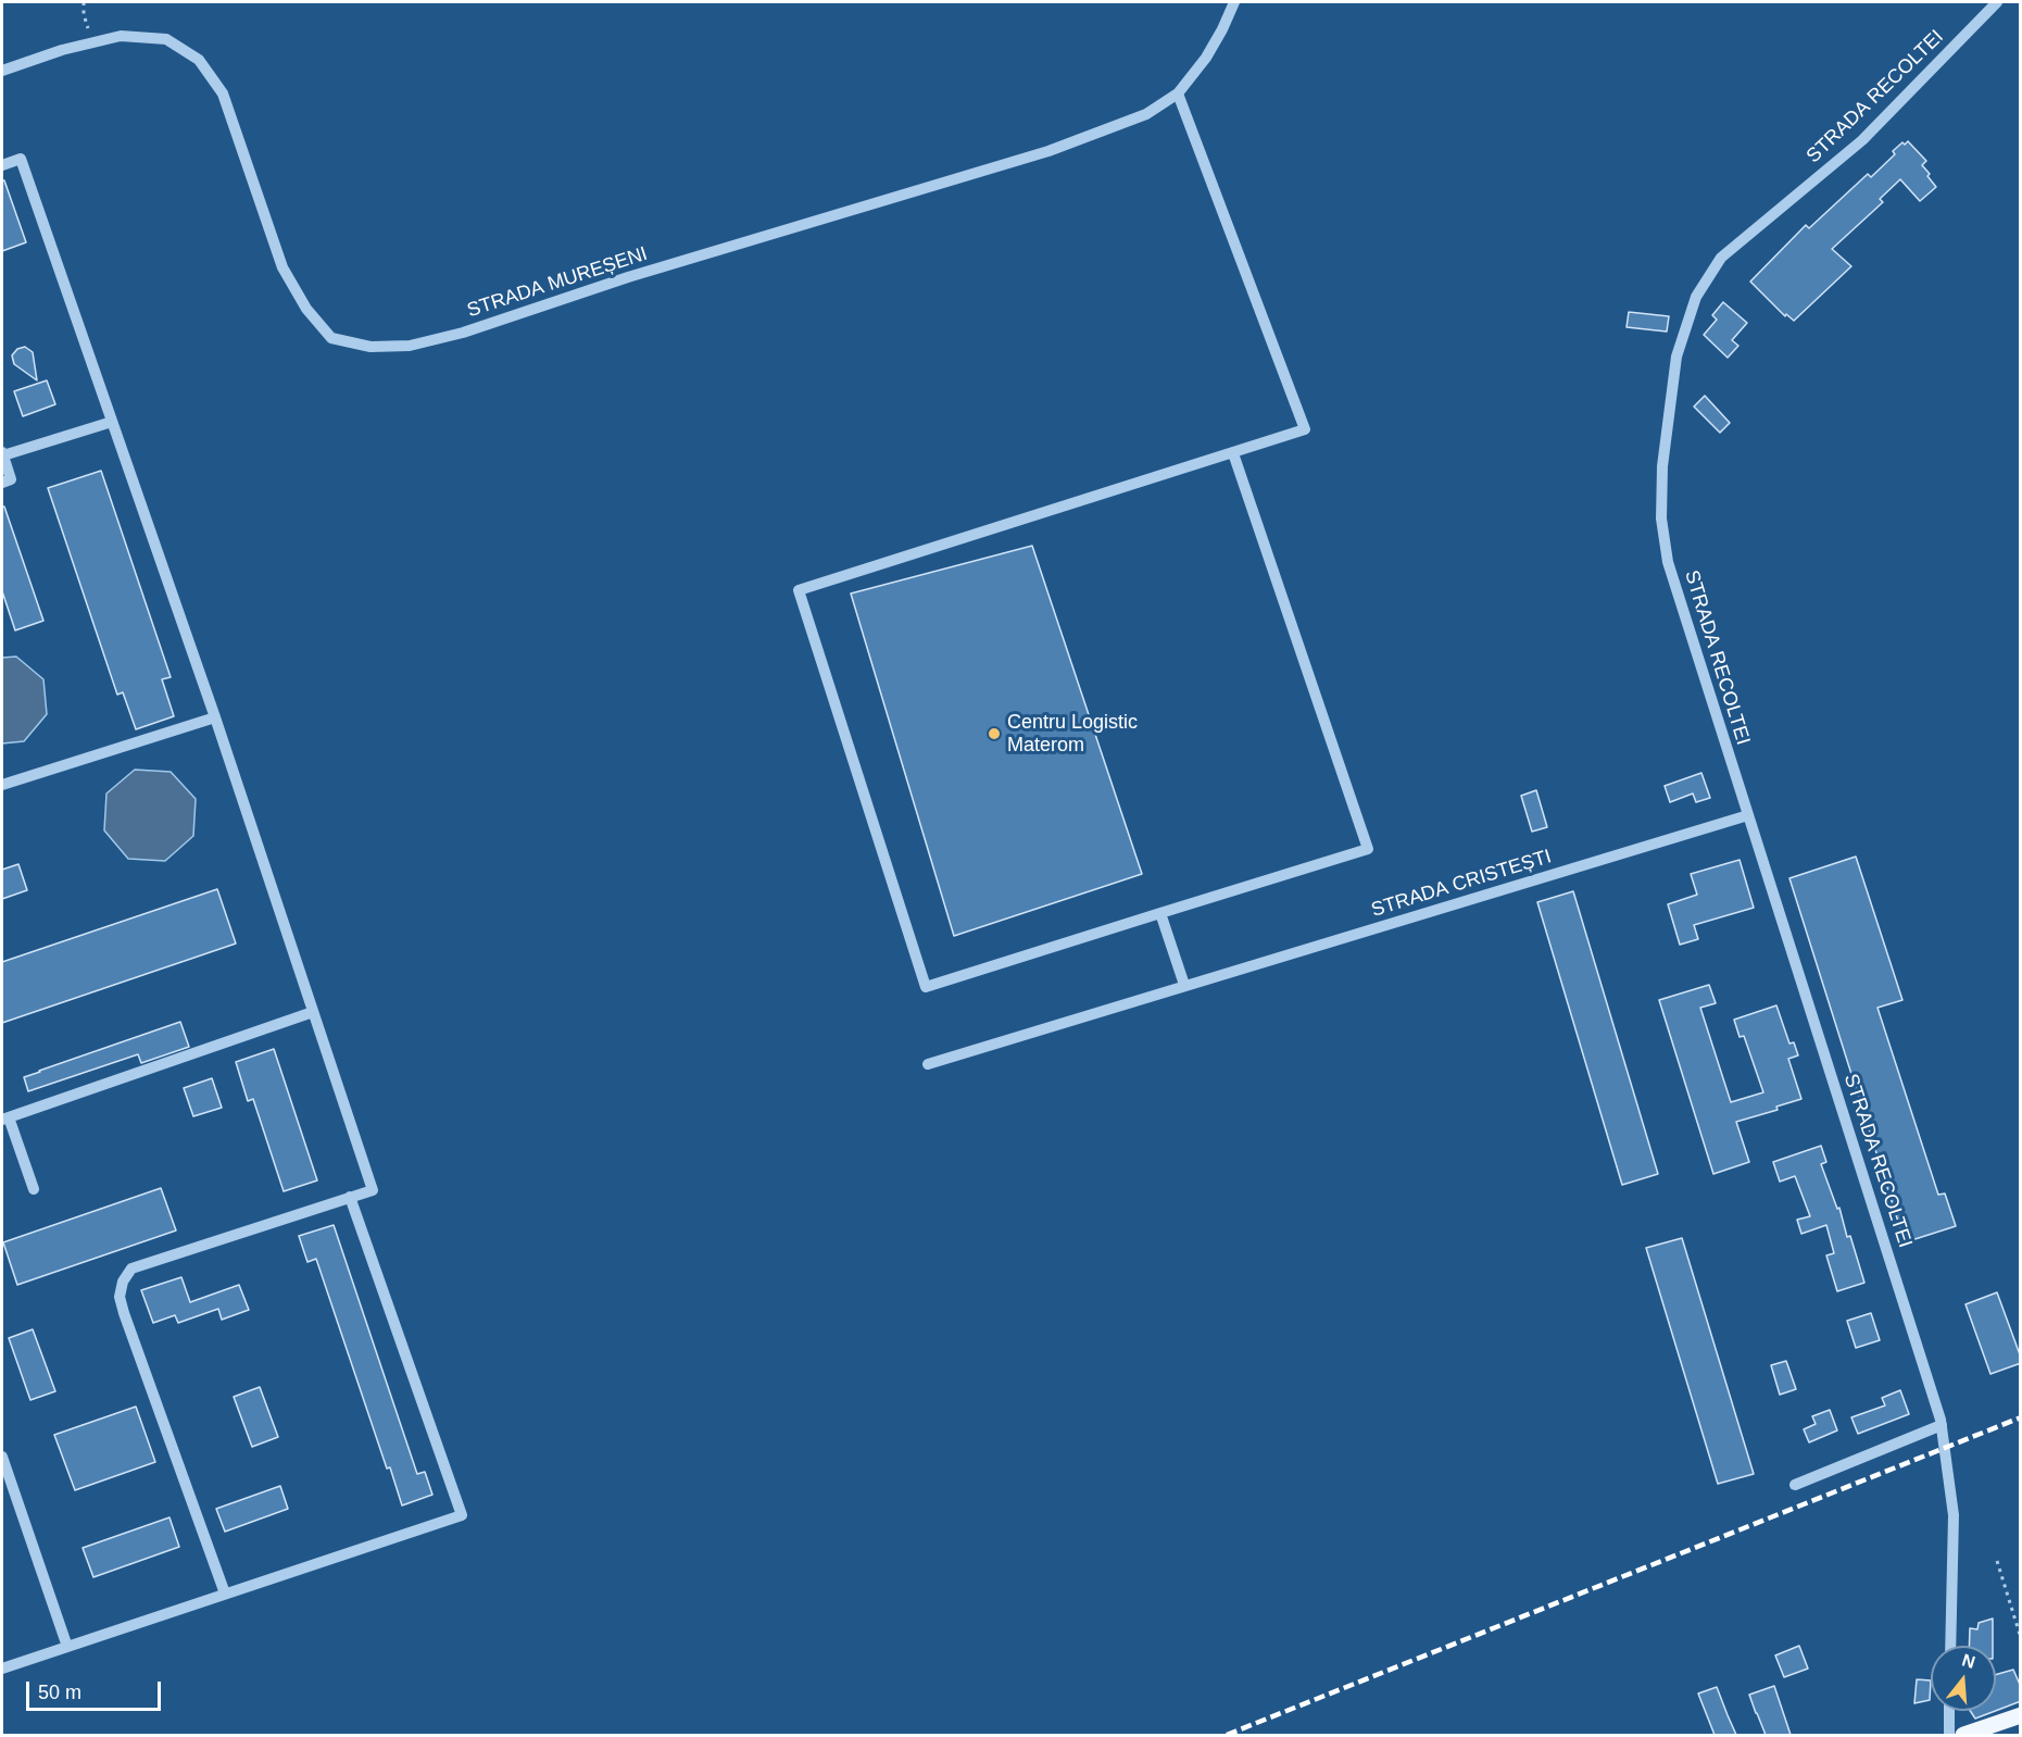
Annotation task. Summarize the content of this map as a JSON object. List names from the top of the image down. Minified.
{"streets":{"street":["STRADA RECOLTEI","STRADA MUREȘENI","STRADA CRISTEȘTI"]},"crossings":[["STRADA RECOLTEI","STRADA CRISTEȘTI"]],"places":["Centru Logistic Materom"],"scale_bar":"50 m","north":"top"}
